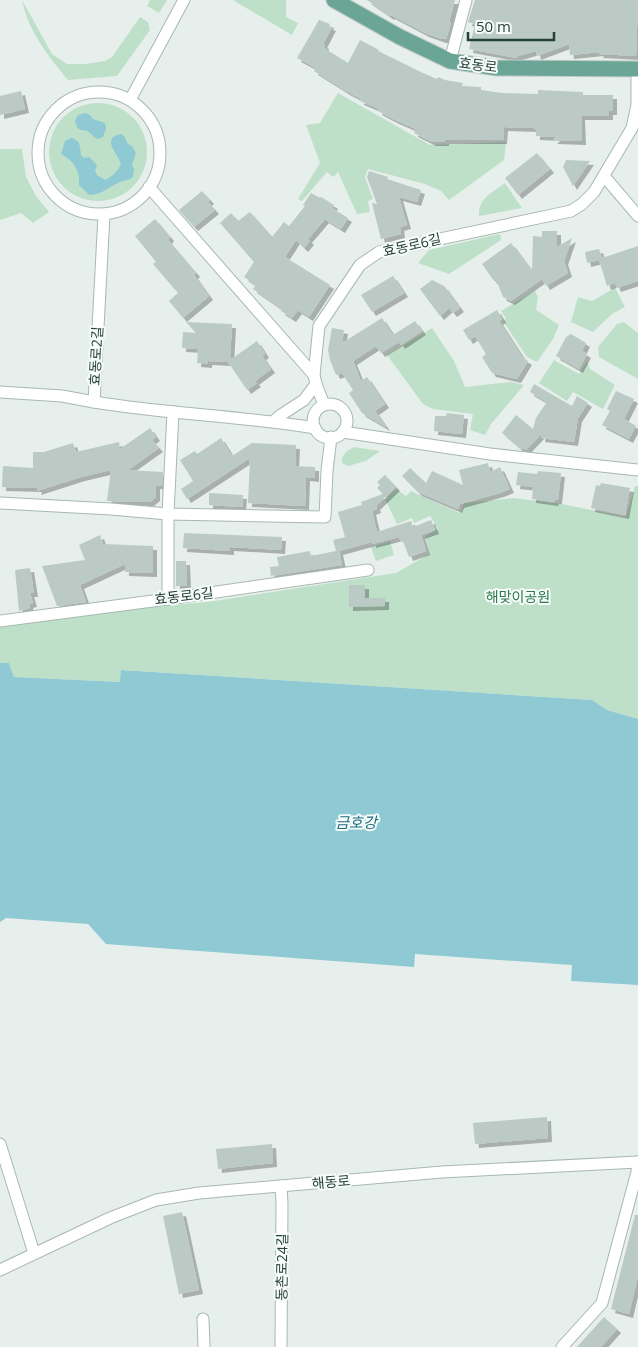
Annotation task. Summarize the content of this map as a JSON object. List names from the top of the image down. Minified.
{"streets":{"main road":["효동로"],"street":["효동로6길","효동로2길","해동로","동촌로24길"]},"crossings":[["효동로","효동로6길"],["해동로","동촌로24길"]],"water":["금호강"],"parks":["해맞이공원"],"scale_bar":"50 m"}
